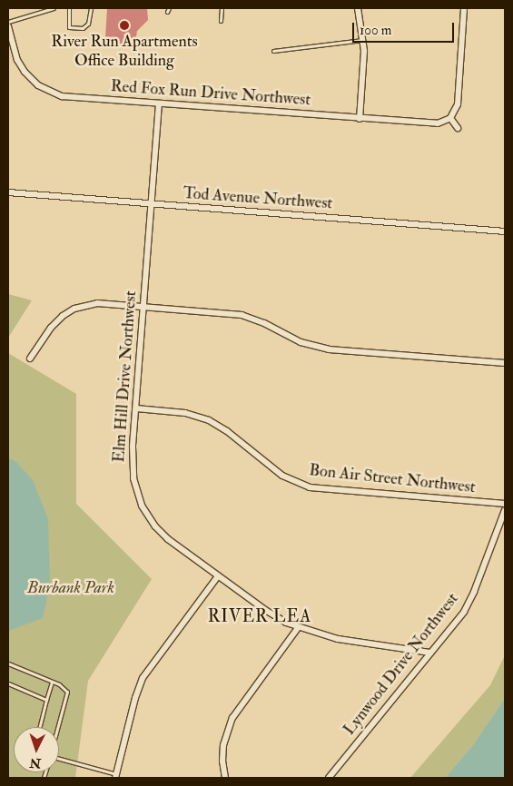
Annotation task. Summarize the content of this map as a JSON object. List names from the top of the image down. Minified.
{"streets":{"street":["Red Fox Run Drive Northwest","Tod Avenue Northwest","Elm Hill Drive Northwest","Bon Air Street Northwest","Lynwood Drive Northwest"]},"crossings":[["Red Fox Run Drive Northwest","Elm Hill Drive Northwest"],["Tod Avenue Northwest","Elm Hill Drive Northwest"],["Elm Hill Drive Northwest","Bon Air Street Northwest"],["Elm Hill Drive Northwest","Lynwood Drive Northwest"]],"districts":["RIVER LEA"],"parks":["Burbank Park"],"places":["River Run Apartments Office Building"],"scale_bar":"100 m","north":"bottom"}
